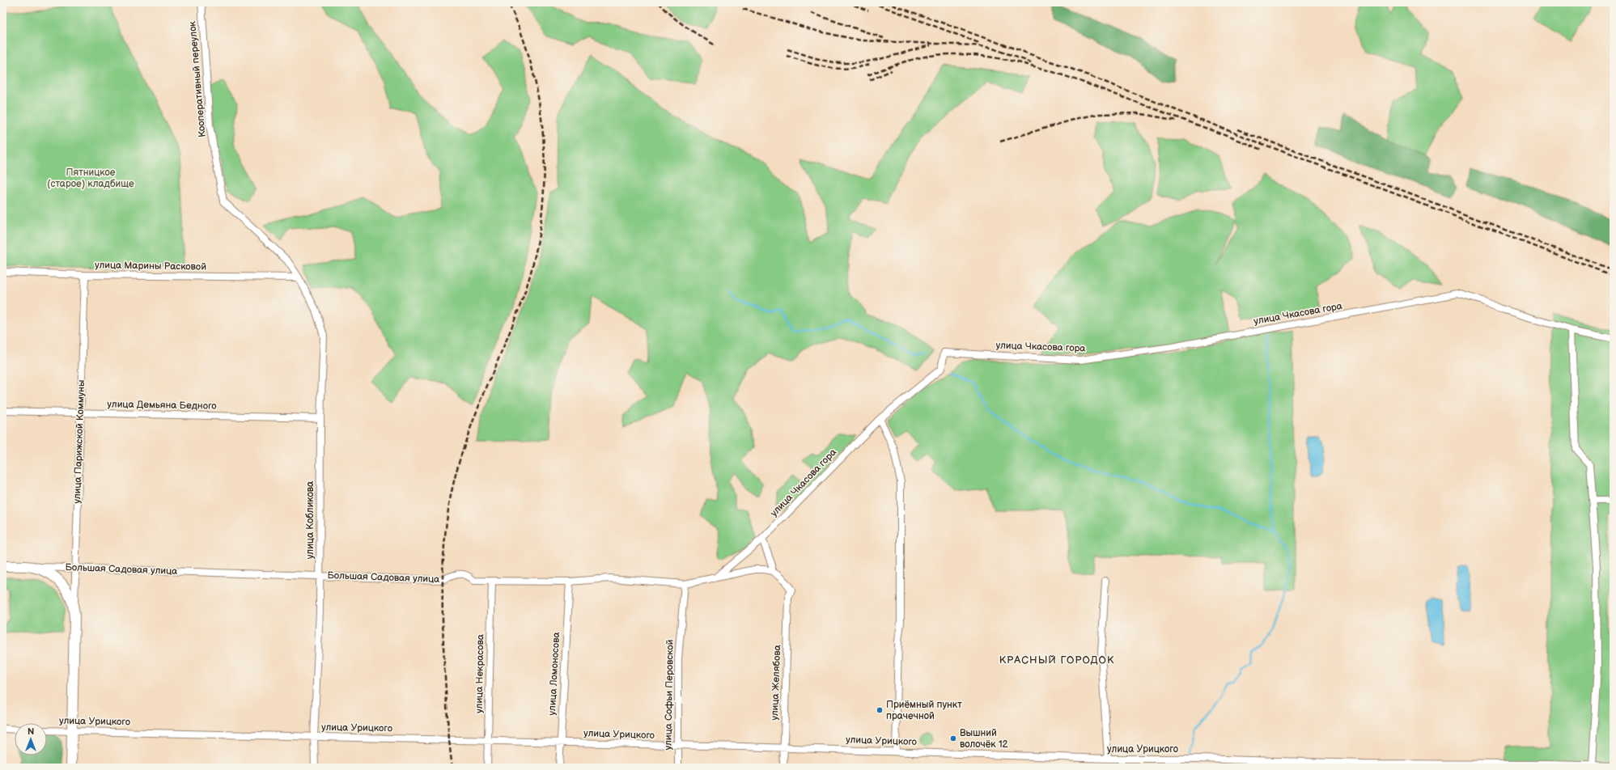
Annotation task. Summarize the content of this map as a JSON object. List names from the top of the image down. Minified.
{"streets":{"highway":["улица Парижской Коммуны","Большая Садовая улица"],"street":["Кооперативный переулок","улица Марины Расковой","улица Чкасова гора","улица Демьяна Бедного","улица Кобликова","улица Некрасова","улица Ломоносова","улица Желябова","улица Софьи Перовской","улица Урицкого"]},"crossings":[["Кооперативный переулок","улица Марины Расковой"],["Кооперативный переулок","улица Кобликова"],["улица Марины Расковой","улица Парижской Коммуны"],["улица Марины Расковой","улица Кобликова"],["улица Чкасова гора","Большая Садовая улица"],["улица Демьяна Бедного","улица Парижской Коммуны"],["улица Демьяна Бедного","улица Кобликова"],["улица Парижской Коммуны","Большая Садовая улица"],["улица Парижской Коммуны","улица Урицкого"],["улица Кобликова","Большая Садовая улица"],["улица Кобликова","улица Урицкого"],["Большая Садовая улица","улица Некрасова"],["Большая Садовая улица","улица Ломоносова"],["Большая Садовая улица","улица Желябова"],["Большая Садовая улица","улица Софьи Перовской"],["улица Некрасова","улица Урицкого"],["улица Ломоносова","улица Урицкого"],["улица Желябова","улица Урицкого"],["улица Софьи Перовской","улица Урицкого"]],"districts":["КРАСНЫЙ ГОРОДОК"],"parks":["Пятницкое (старое) кладбище"],"places":["Приёмный пункт прачечной","Вышний волочёк 12"],"north":"top"}
